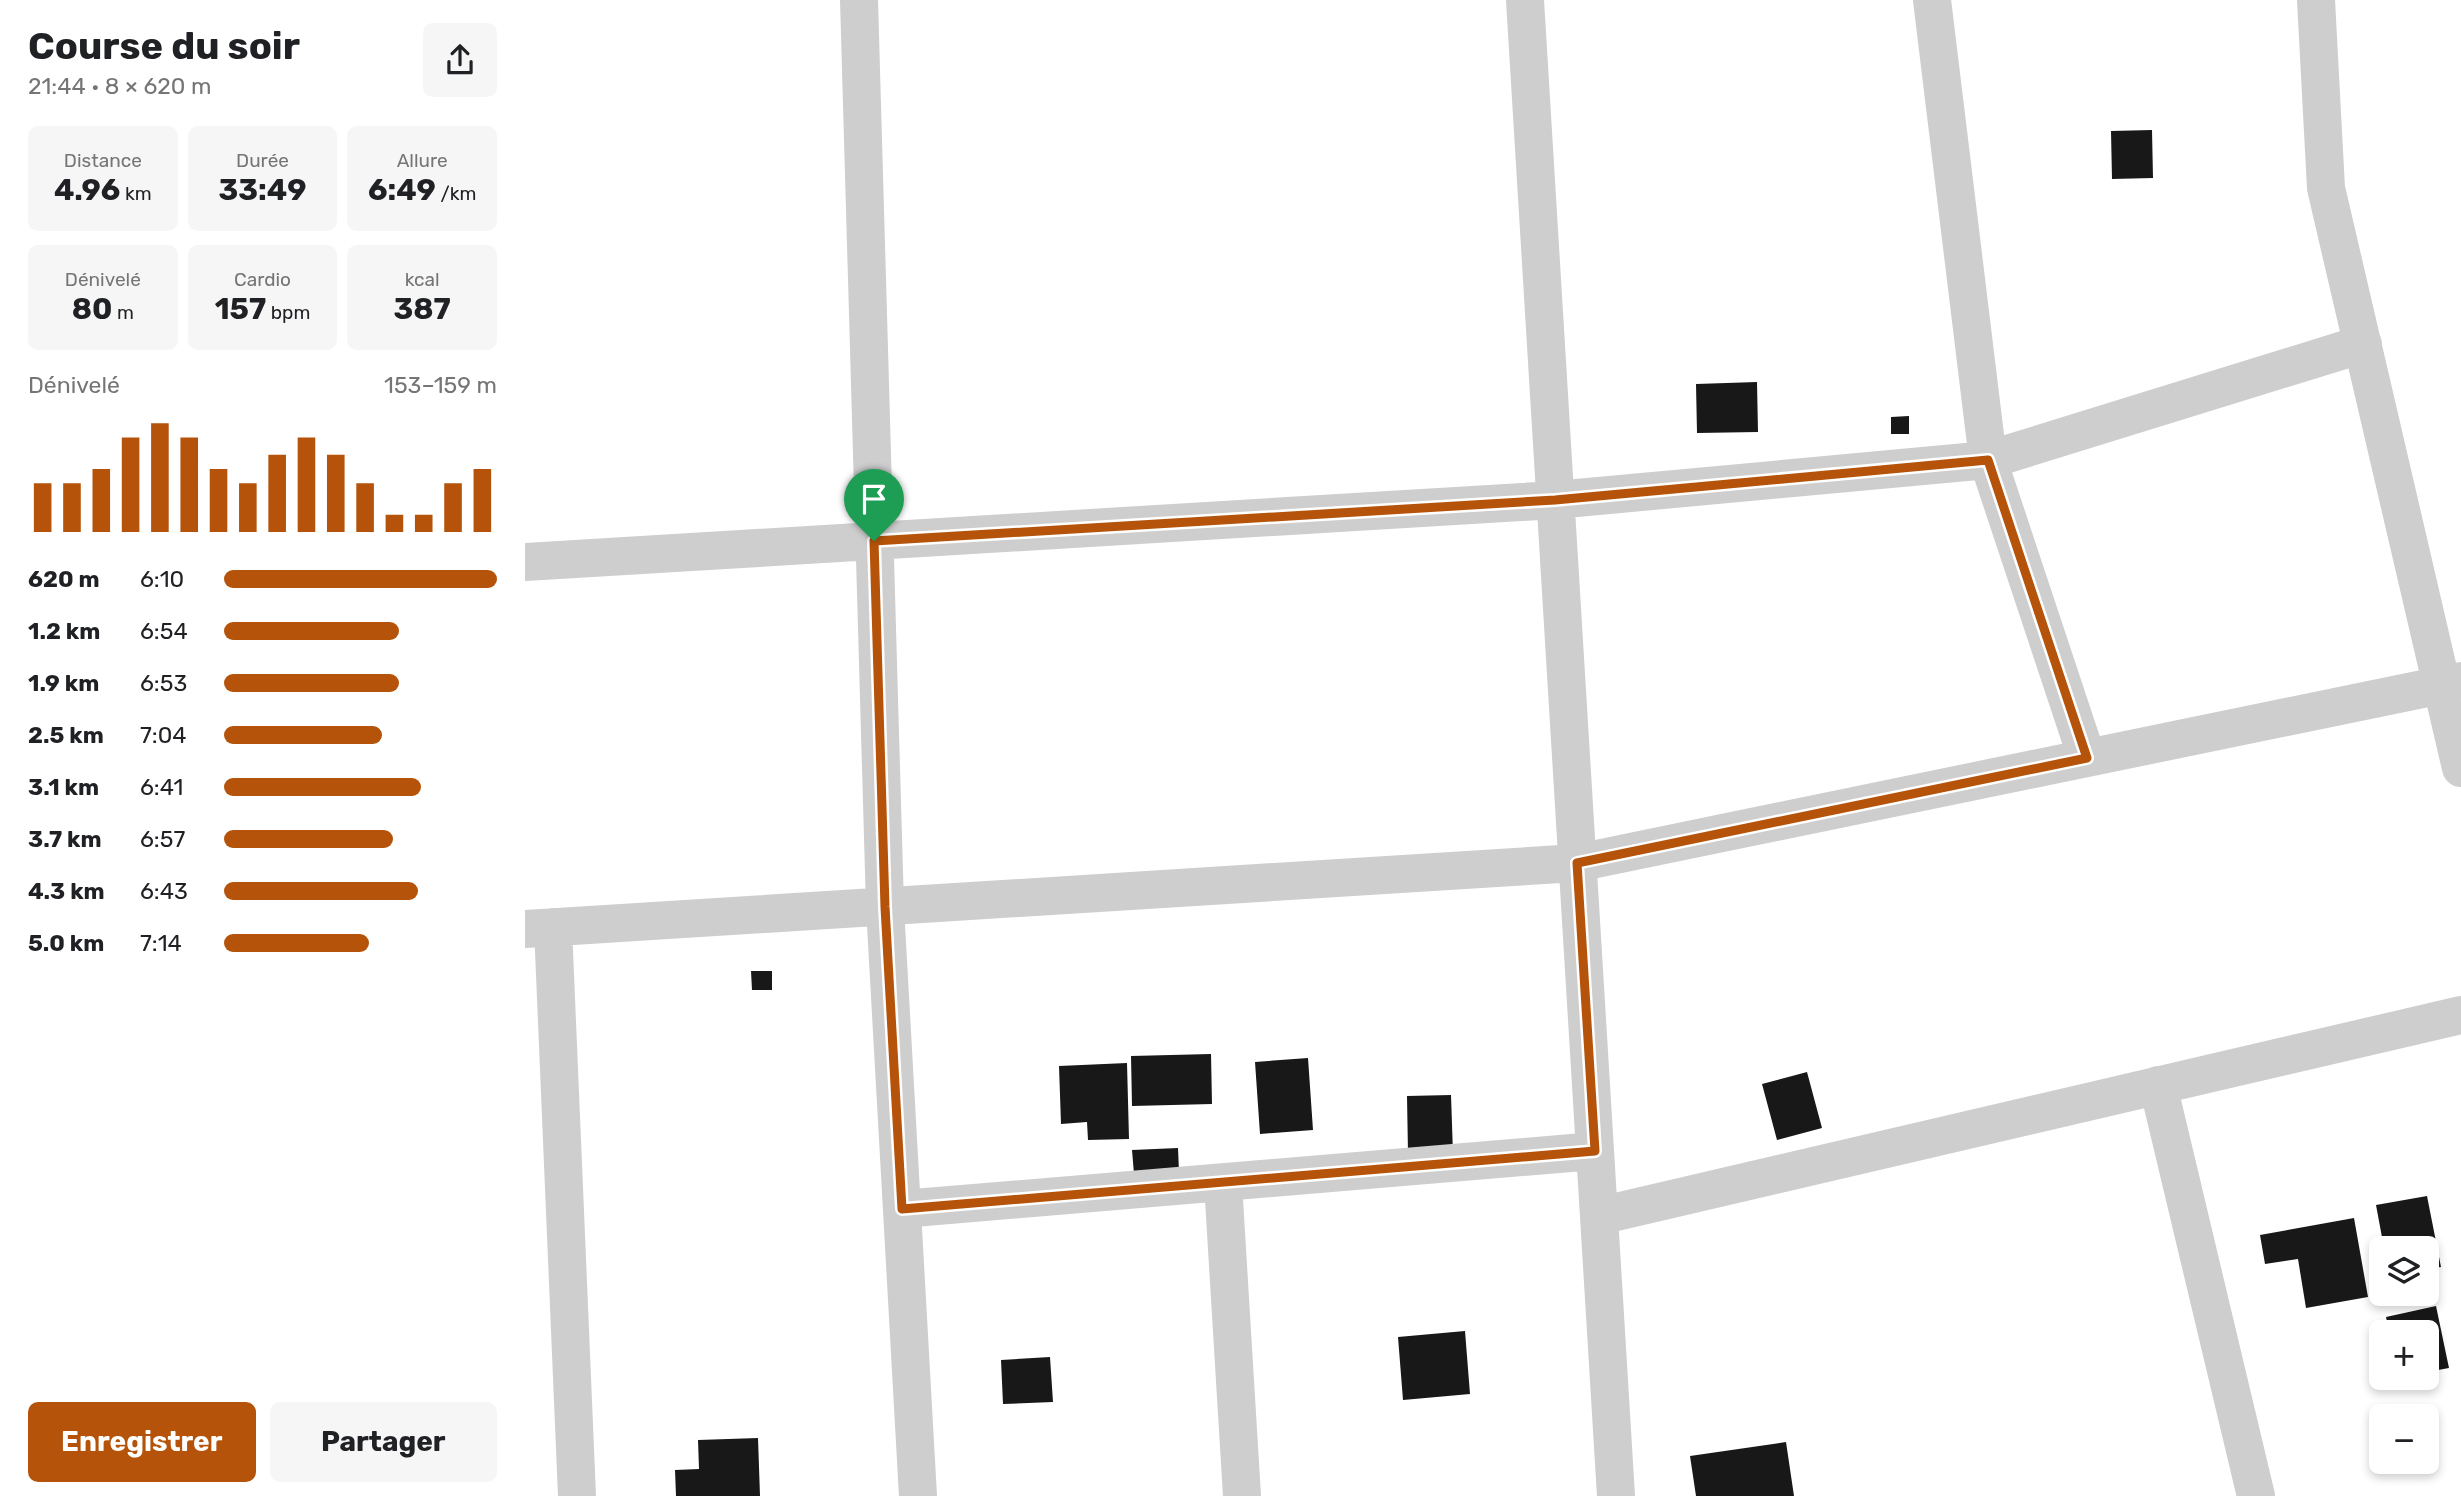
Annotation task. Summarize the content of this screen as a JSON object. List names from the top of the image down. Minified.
{"page":{"heading":["Course du soir","21:44 · 8 × 620 m"],"stats":[["Distance","4.96 km"],["Durée","33:49"],["Allure","6:49 /km"],["Dénivelé","80 m"],["Cardio","157 bpm"],["kcal","387"]],"chart":["Dénivelé","153–159 m"],"list":[{"name":"620 m","note":"6:10"},{"name":"1.2 km","note":"6:54"},{"name":"1.9 km","note":"6:53"},{"name":"2.5 km","note":"7:04"},{"name":"3.1 km","note":"6:41"},{"name":"3.7 km","note":"6:57"},{"name":"4.3 km","note":"6:43"},{"name":"5.0 km","note":"7:14"}],"map_buttons":["+","−"],"buttons":["Enregistrer","Partager"]}}
